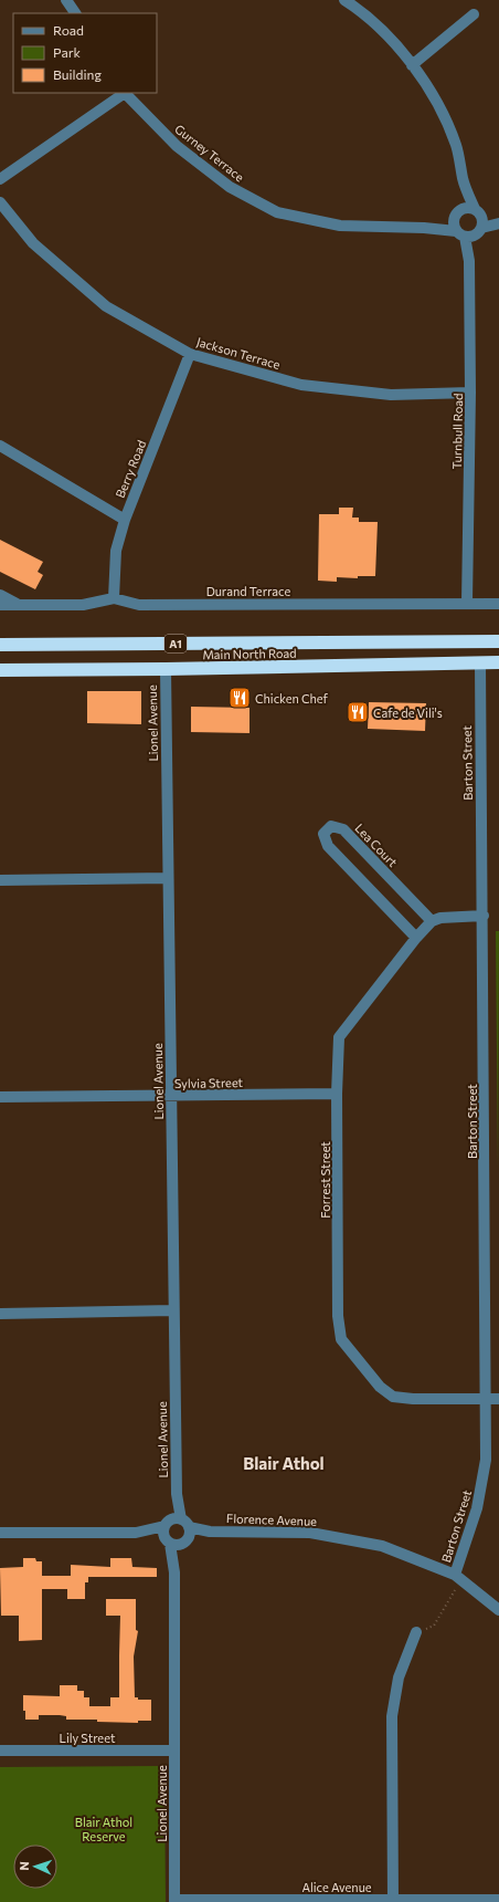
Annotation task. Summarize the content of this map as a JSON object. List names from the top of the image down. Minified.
{"streets":{"highway":["A1","Main North Road"],"street":["Gurney Terrace","Jackson Terrace","Turnbull Road","Berry Road","Durand Terrace","Lionel Avenue","Barton Street","Lea Court","Sylvia Street","Forrest Street","Florence Avenue","Lily Street","Alice Avenue"]},"crossings":[["Gurney Terrace","Turnbull Road"],["Jackson Terrace","Turnbull Road"],["Jackson Terrace","Berry Road"],["Turnbull Road","Durand Terrace"],["Berry Road","Durand Terrace"],["Main North Road","Lionel Avenue"],["Main North Road","Barton Street"],["Lionel Avenue","Sylvia Street"],["Lionel Avenue","Florence Avenue"],["Lionel Avenue","Lily Street"],["Lionel Avenue","Alice Avenue"],["Barton Street","Forrest Street"],["Barton Street","Florence Avenue"],["Lea Court","Forrest Street"],["Sylvia Street","Forrest Street"]],"districts":["Blair Athol"],"parks":["Blair Athol Reserve"],"places":{"restaurant":["Chicken Chef","Cafe de Vili's"]},"legend":["Road","Park","Building"],"north":"left"}
